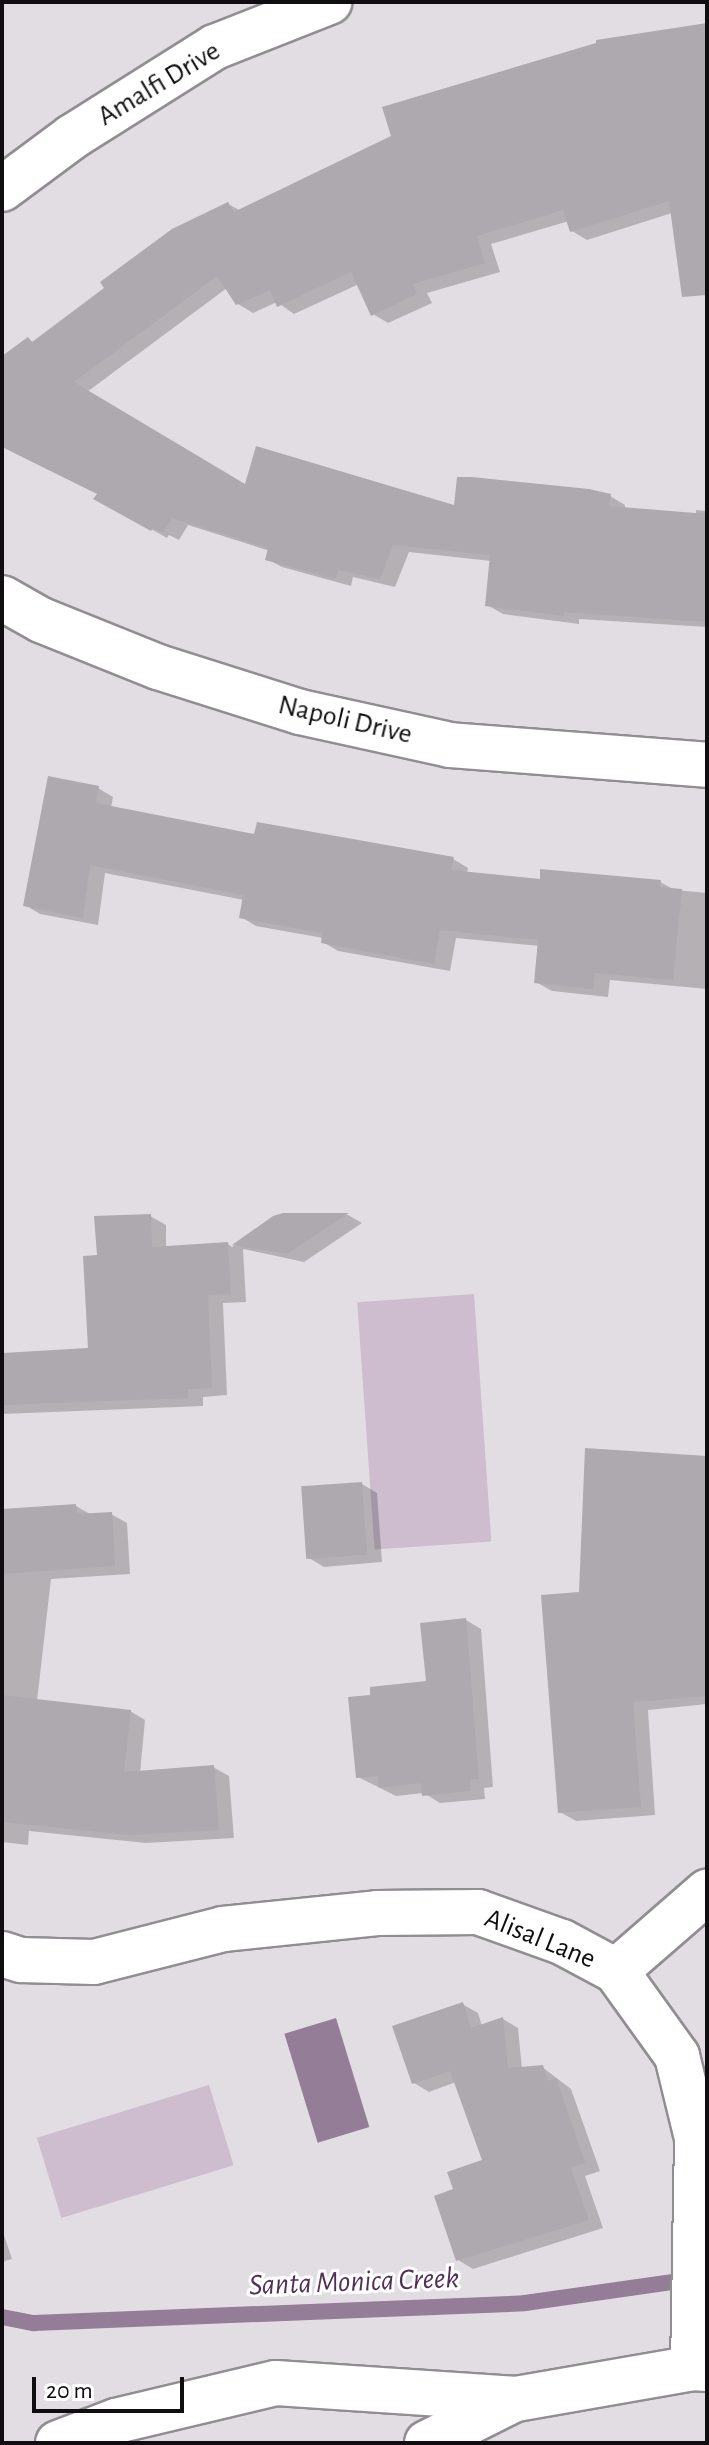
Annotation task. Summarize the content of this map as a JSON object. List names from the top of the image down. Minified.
{"streets":{"street":["Amalfi Drive","Napoli Drive","Alisal Lane"]},"water":["Santa Monica Creek"],"scale_bar":"20 m"}
